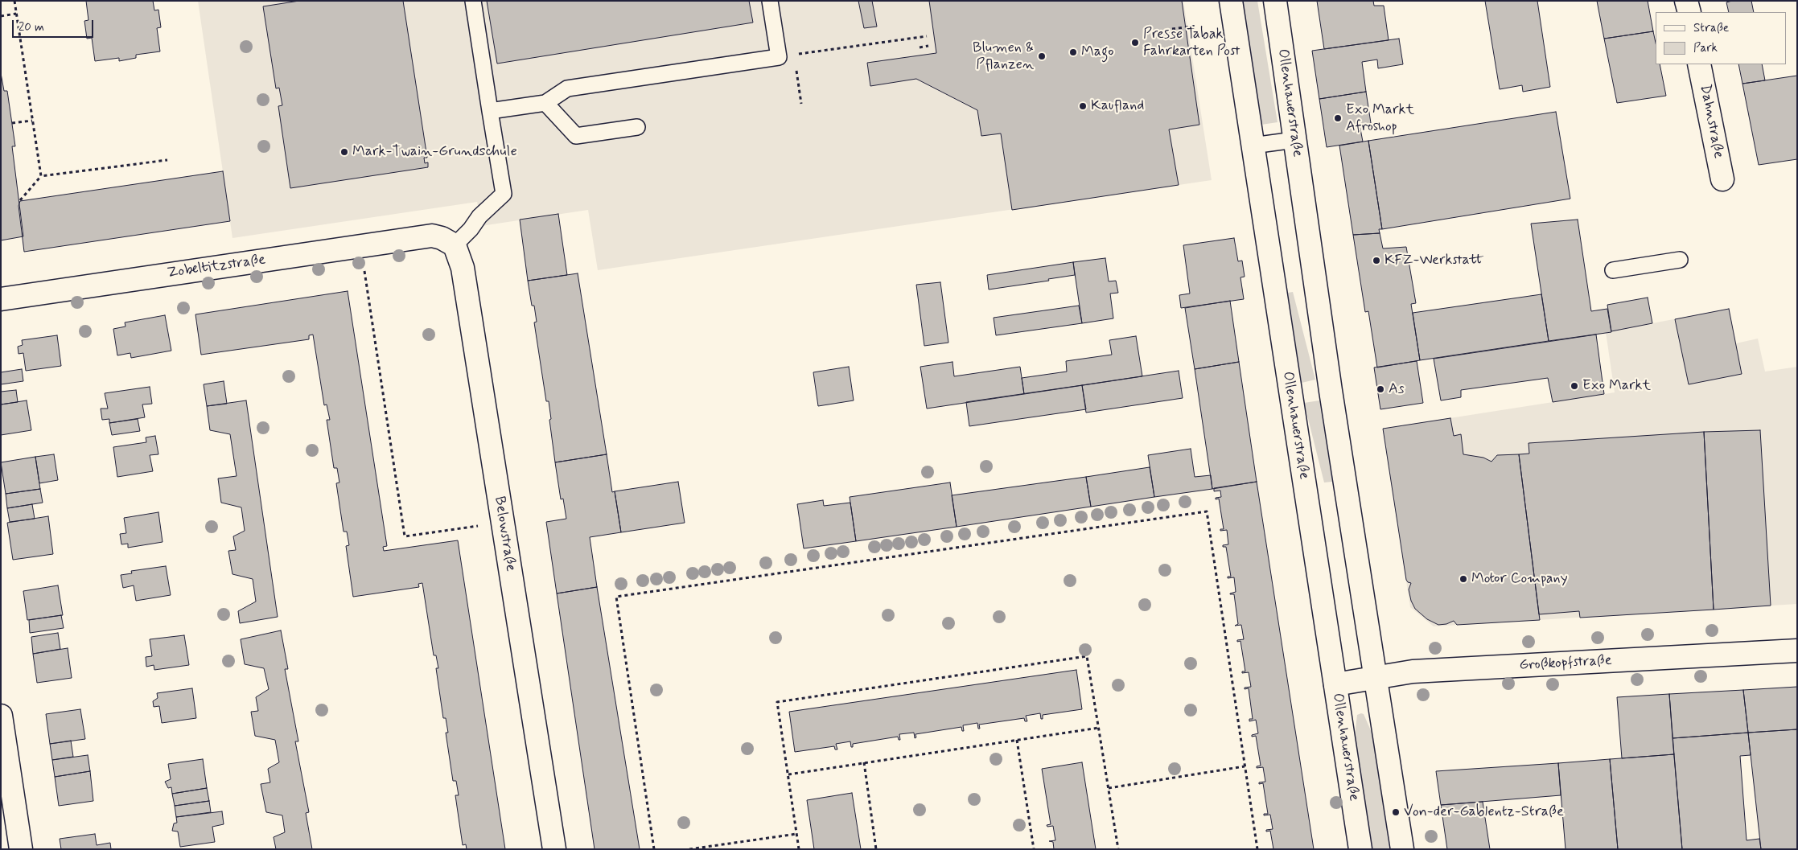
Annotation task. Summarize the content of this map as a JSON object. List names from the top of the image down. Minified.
{"streets":{"street":["Ollenhauerstraße","Dahnstraße","Zobeltitzstraße","Belowstraße","Großkopfstraße"]},"crossings":[["Ollenhauerstraße","Großkopfstraße"],["Zobeltitzstraße","Belowstraße"]],"places":["Presse Tabak Fahrkarten Post","Mago","Blumen & Pflanzen","Kaufland","Exo Markt Afroshop","Mark-Twain-Grundschule","KFZ-Werkstatt","Exo Markt","As","Motor Company","Von-der-Gablentz-Straße"],"legend":["Straße","Park"],"scale_bar":"20 m"}
